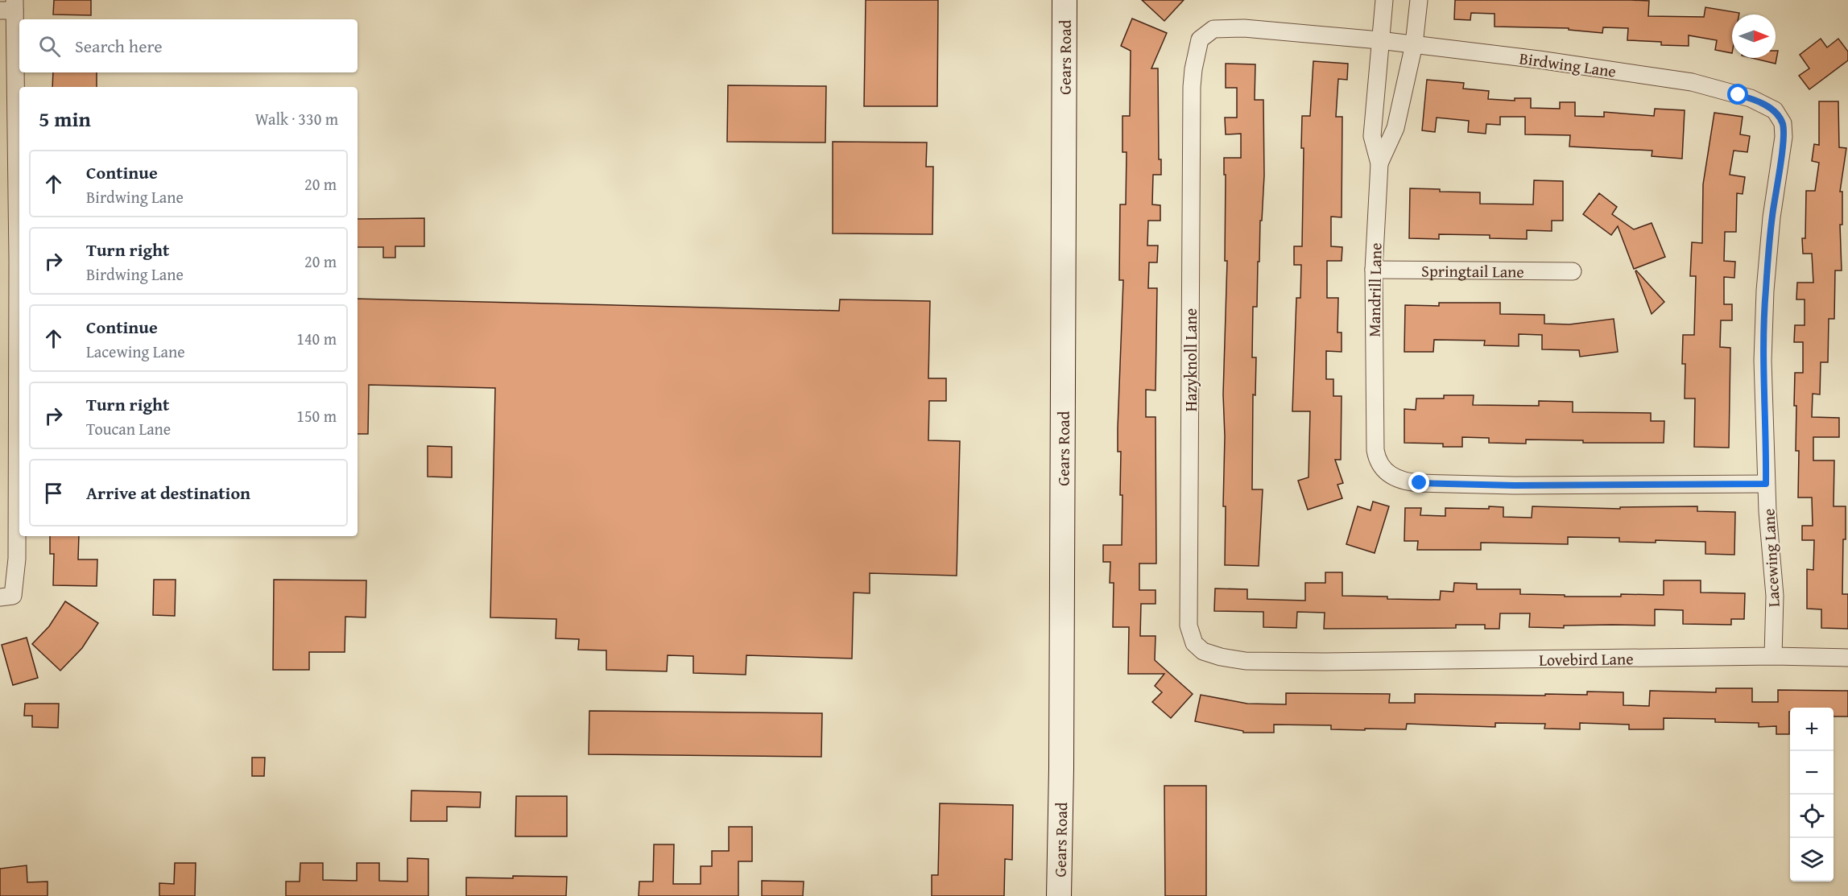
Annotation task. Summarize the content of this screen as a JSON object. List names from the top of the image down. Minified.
{"streets":{"main road":["Gears Road"],"street":["Birdwing Lane","Springtail Lane","Mandrill Lane","Hazyknoll Lane","Lacewing Lane","Lovebird Lane"]},"crossings":[["Birdwing Lane","Mandrill Lane"],["Birdwing Lane","Hazyknoll Lane"],["Birdwing Lane","Lacewing Lane"],["Springtail Lane","Mandrill Lane"],["Mandrill Lane","Lacewing Lane"],["Hazyknoll Lane","Lovebird Lane"],["Lacewing Lane","Lovebird Lane"]],"north":"right","page":{"search":"Search here","heading":["5 min","Walk · 330 m"],"list":[["Continue","Birdwing Lane","20 m"],["Turn right","Birdwing Lane","20 m"],["Continue","Lacewing Lane","140 m"],["Turn right","Toucan Lane","150 m"],"Arrive at destination"],"map_buttons":["+","−"]}}
